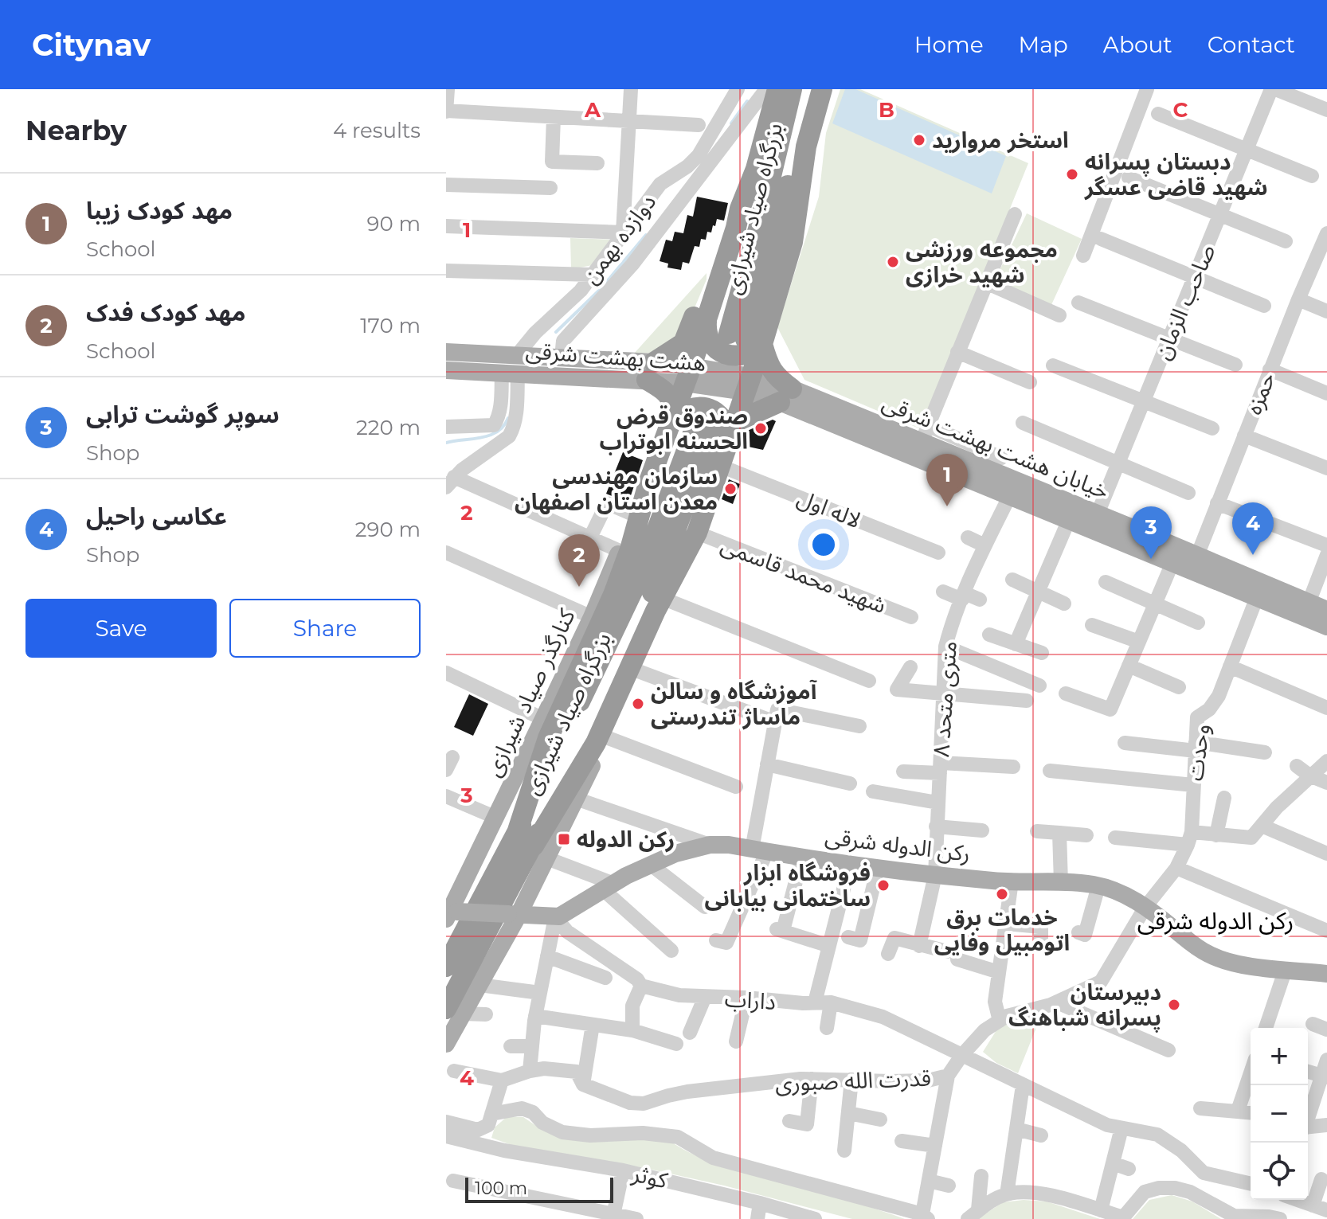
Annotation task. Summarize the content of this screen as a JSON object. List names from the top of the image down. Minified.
{"streets":{"highway":["بزرگراه صیاد شیرازی"],"main road":["هشت بهشت شرقی","خیابان هشت بهشت شرقی","کنارگذر صیاد شیرازی","رکن الدوله شرقی"],"street":["دوازده بهمن","صاحب الزمان","حمزه","لاله اول","شهید محمد قاسمی","۸ متری متحد","وحدت","داراب","قدرت الله صبوری","کوثر"]},"crossings":[["دوازده بهمن","هشت بهشت شرقی"],["صاحب الزمان","خیابان هشت بهشت شرقی"],["هشت بهشت شرقی","خیابان هشت بهشت شرقی"],["حمزه","خیابان هشت بهشت شرقی"],["خیابان هشت بهشت شرقی","۸ متری متحد"],["خیابان هشت بهشت شرقی","وحدت"],["۸ متری متحد","رکن الدوله شرقی"],["وحدت","رکن الدوله شرقی"],["وحدت","قدرت الله صبوری"],["رکن الدوله شرقی","داراب"],["رکن الدوله شرقی","قدرت الله صبوری"],["داراب","قدرت الله صبوری"]],"districts":["رکن الدوله شرقی"],"places":{"other":["استخر مروارید","دبستان پسرانه شهید قاضی عسگر","مجموعه ورزشی شهید خرازی","صندوق قرض الحسنه ابوتراب","سازمان مهندسی معدن استان اصفهان","آموزشگاه و سالن ماساژ تندرستی","فروشگاه ابزار ساختمانی بیابانی","خدمات برق اتومبیل وفایی","دبیرستان پسرانه شباهنگ"],"transit":["رکن الدوله"]},"scale_bar":"100 m","page":{"header":"Citynav","nav":["Home","Map","About","Contact"],"heading":["Nearby","4 results"],"list":[{"mark":"1","name":"مهد کودک زیبا","note":"School","value":"90 m"},{"mark":"2","name":"مهد کودک فدک","note":"School","value":"170 m"},{"mark":"3","name":"سوپر گوشت ترابی","note":"Shop","value":"220 m"},{"mark":"4","name":"عکاسی راحیل","note":"Shop","value":"290 m"}],"pins":["1","4","3","2"],"buttons":["Save","Share"],"map_buttons":["+","−"],"scale":"100 m"},"grid":{"columns":["A","B","C"],"rows":["1","2","3","4"]}}
